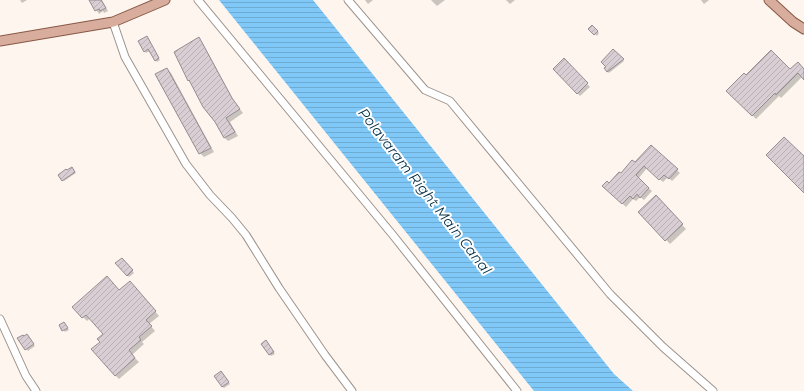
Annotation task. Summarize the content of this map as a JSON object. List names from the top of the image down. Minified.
{"water":["Polavaram Right Main Canal"]}
